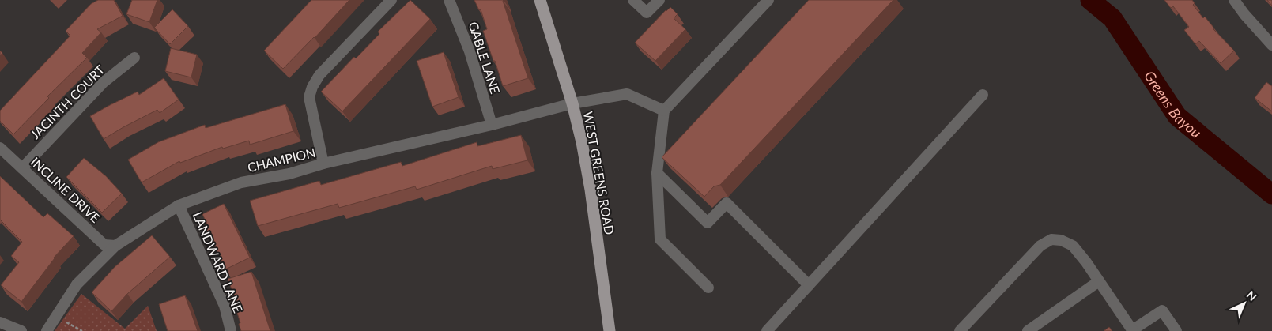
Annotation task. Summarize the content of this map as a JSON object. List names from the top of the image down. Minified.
{"streets":{"main road":["WEST GREENS ROAD"],"street":["GABLE LANE","JACINTH COURT","CHAMPION","INCLINE DRIVE","LANDWARD LANE"]},"crossings":[["GABLE LANE","CHAMPION"],["JACINTH COURT","INCLINE DRIVE"],["CHAMPION","WEST GREENS ROAD"],["CHAMPION","INCLINE DRIVE"],["CHAMPION","LANDWARD LANE"]],"water":["Greens Bayou"],"north":"top right"}
